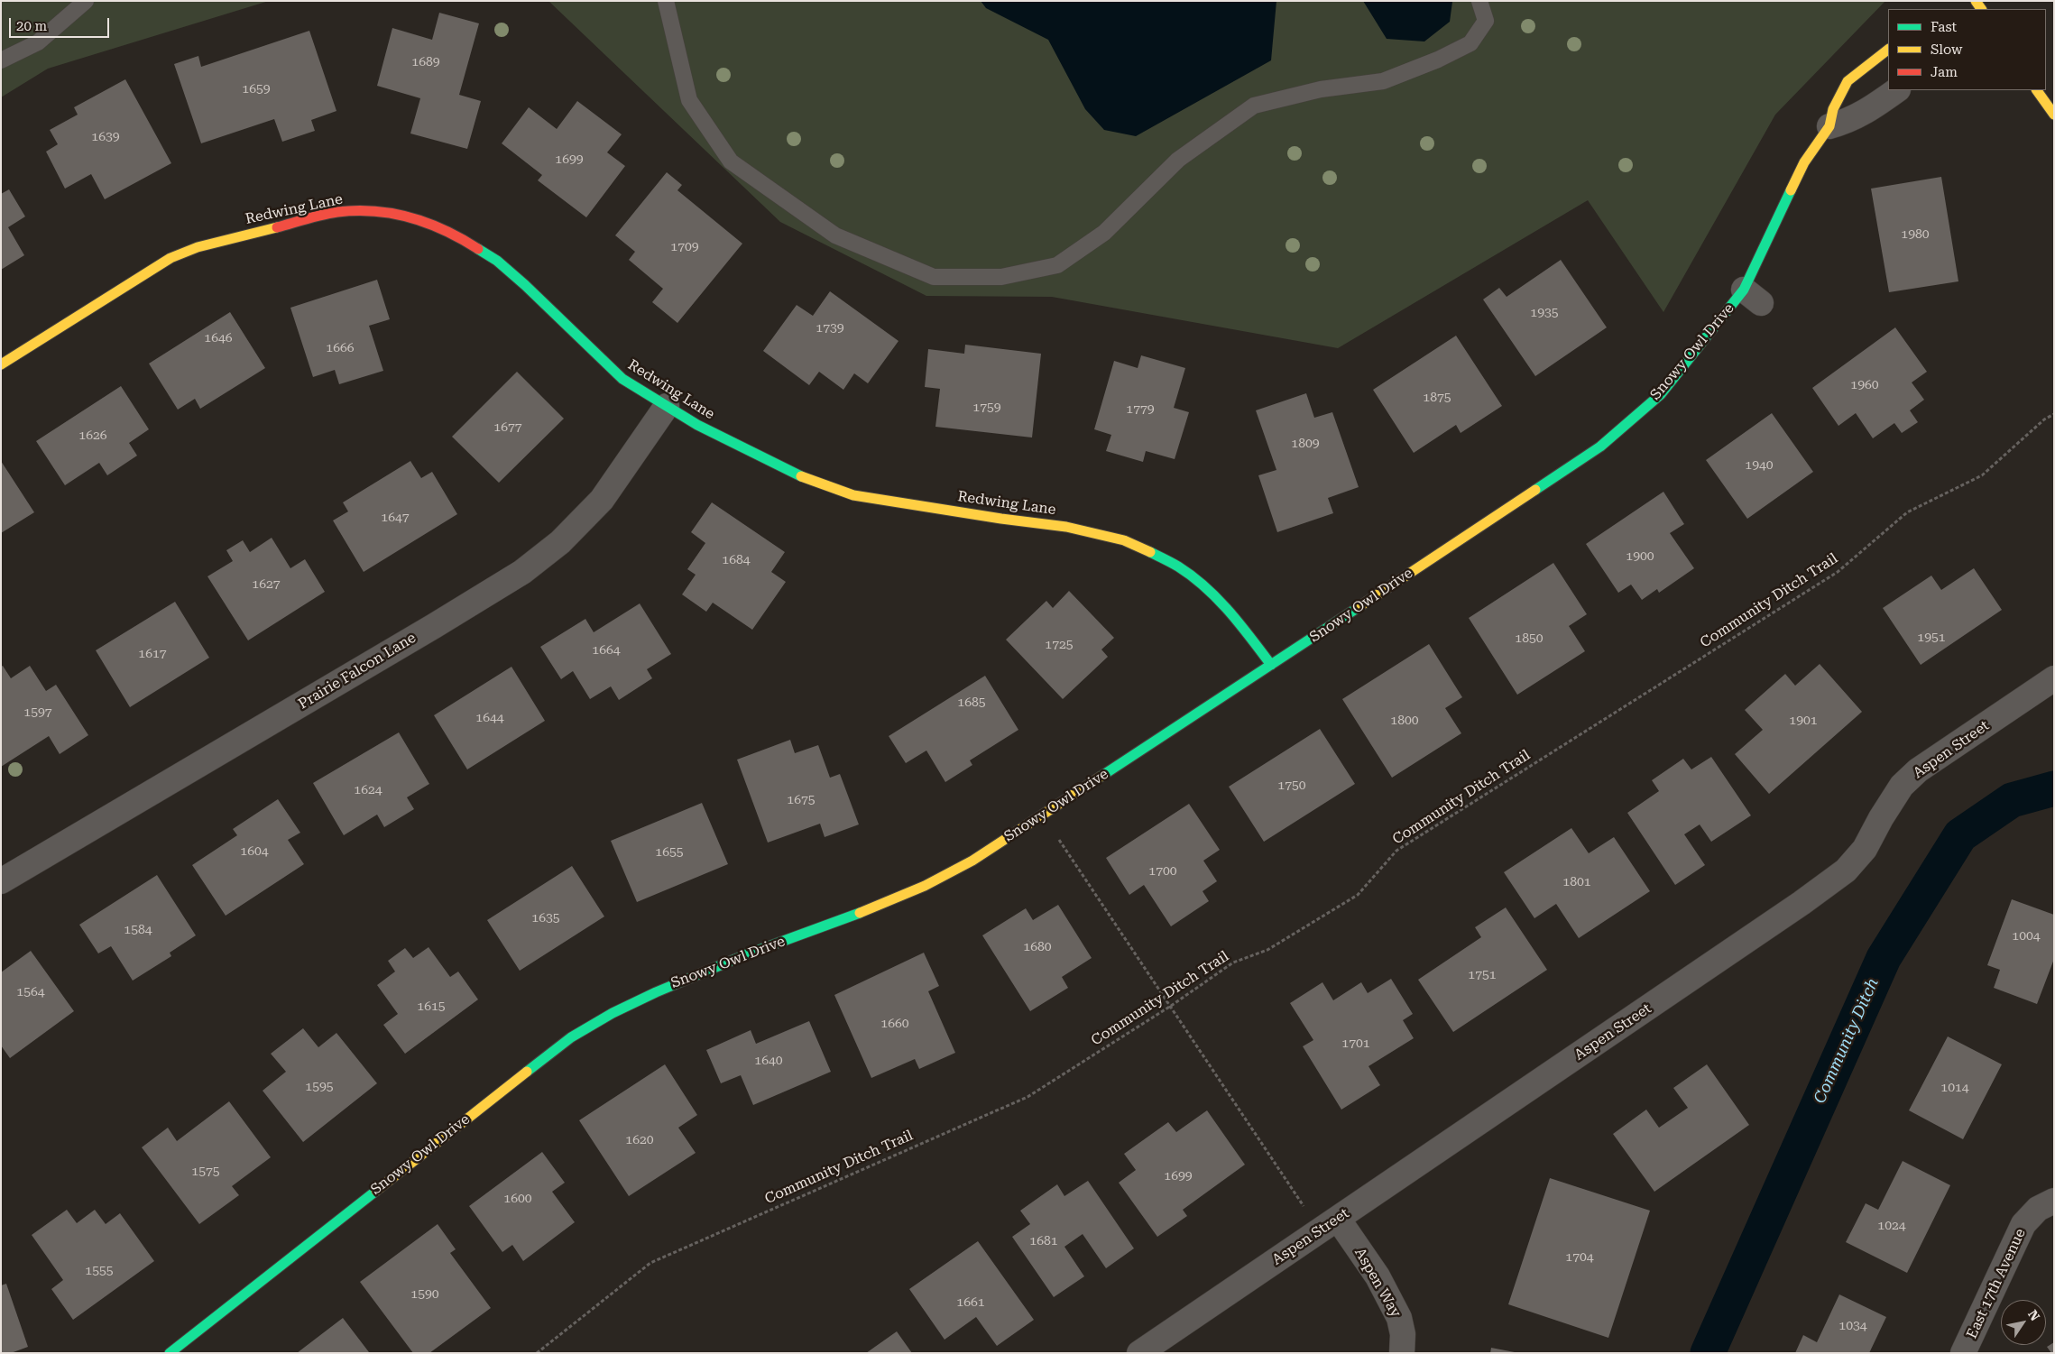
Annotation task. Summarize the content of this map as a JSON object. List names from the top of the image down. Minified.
{"streets":{"street":["Redwing Lane","Snowy Owl Drive","Prairie Falcon Lane","Aspen Street","Aspen Way","East 17th Avenue"],"path":["Community Ditch Trail"]},"crossings":[["Redwing Lane","Snowy Owl Drive"],["Redwing Lane","Prairie Falcon Lane"],["Aspen Street","Aspen Way"]],"water":["Community Ditch"],"house_numbers":["1689","1659","1639","1699","1980","1709","1935","1739","1646","1666","1960","1875","1759","1779","1677","1626","1809","1940","1647","1900","1684","1627","1951","1850","1725","1664","1617","1685","1597","1644","1800","1901","1750","1624","1675","1604","1655","1700","1801","1635","1584","1004","1680","1751","1564","1615","1660","1701","1640","1595","1014","1620","1575","1699","1600","1024","1681","1704","1555","1590","1661","1034"],"legend":["Fast","Slow","Jam"],"scale_bar":"20 m","north":"top right"}
